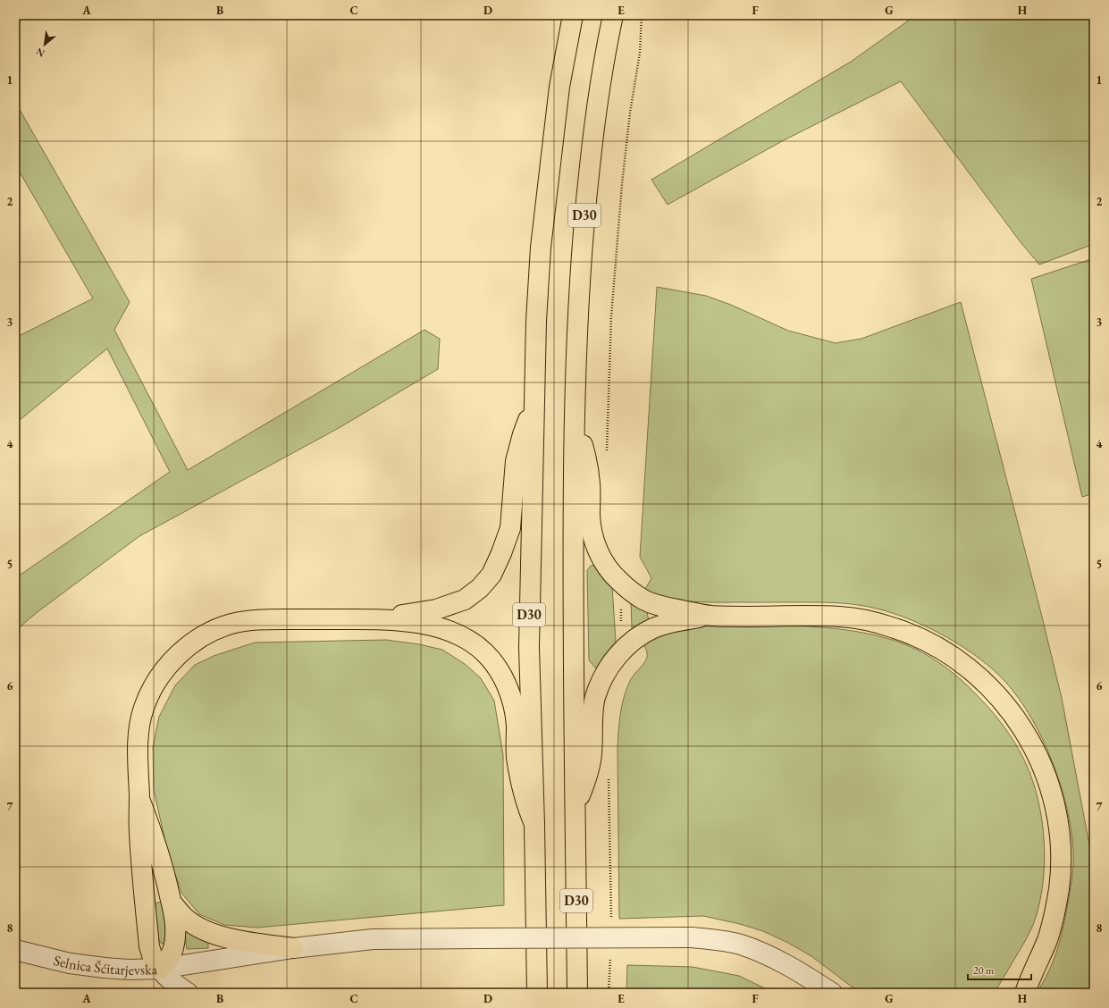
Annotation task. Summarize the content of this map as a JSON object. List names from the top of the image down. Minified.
{"streets":{"main road":["D30"],"street":["Selnica Šćitarjevska"]},"scale_bar":"20 m","north":"bottom left","grid":{"columns":["A","B","C","D","E","F","G","H"],"rows":["1","2","3","4","5","6","7","8"]}}
